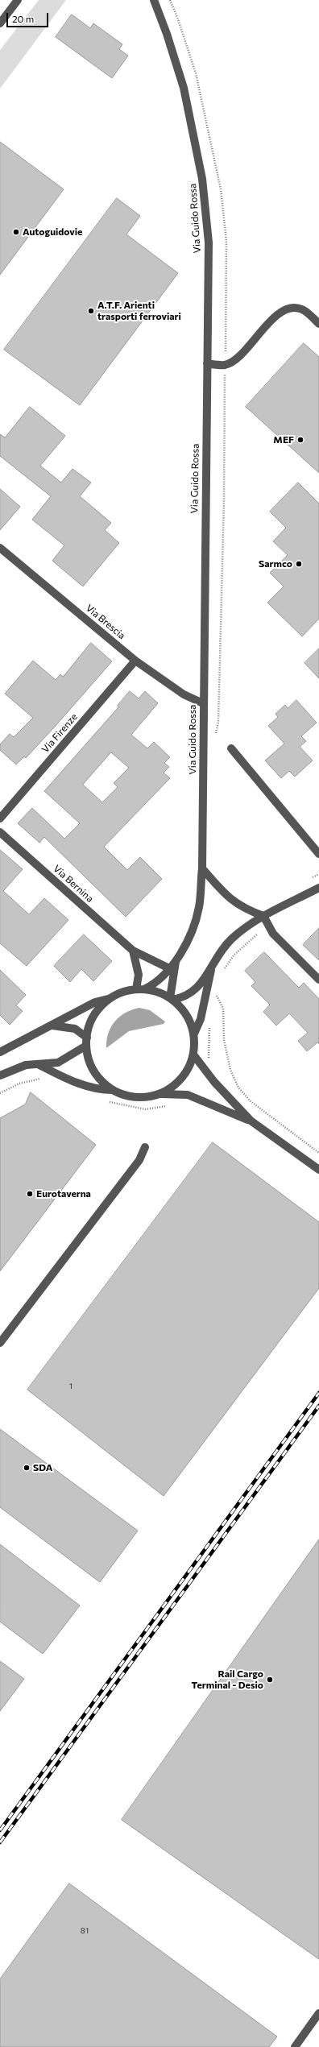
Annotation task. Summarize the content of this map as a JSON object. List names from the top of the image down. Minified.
{"streets":{"street":["Via Guido Rossa","Via Brescia","Via Firenze","Via Bernina"]},"crossings":[["Via Guido Rossa","Via Brescia"],["Via Guido Rossa","Via Bernina"],["Via Brescia","Via Firenze"]],"places":["Autoguidovie","A.T.F. Arienti trasporti ferroviari","MEF","Sarmco","Eurotaverna","SDA","Rail Cargo Terminal - Desio"],"house_numbers":["1","81"],"scale_bar":"20 m"}
